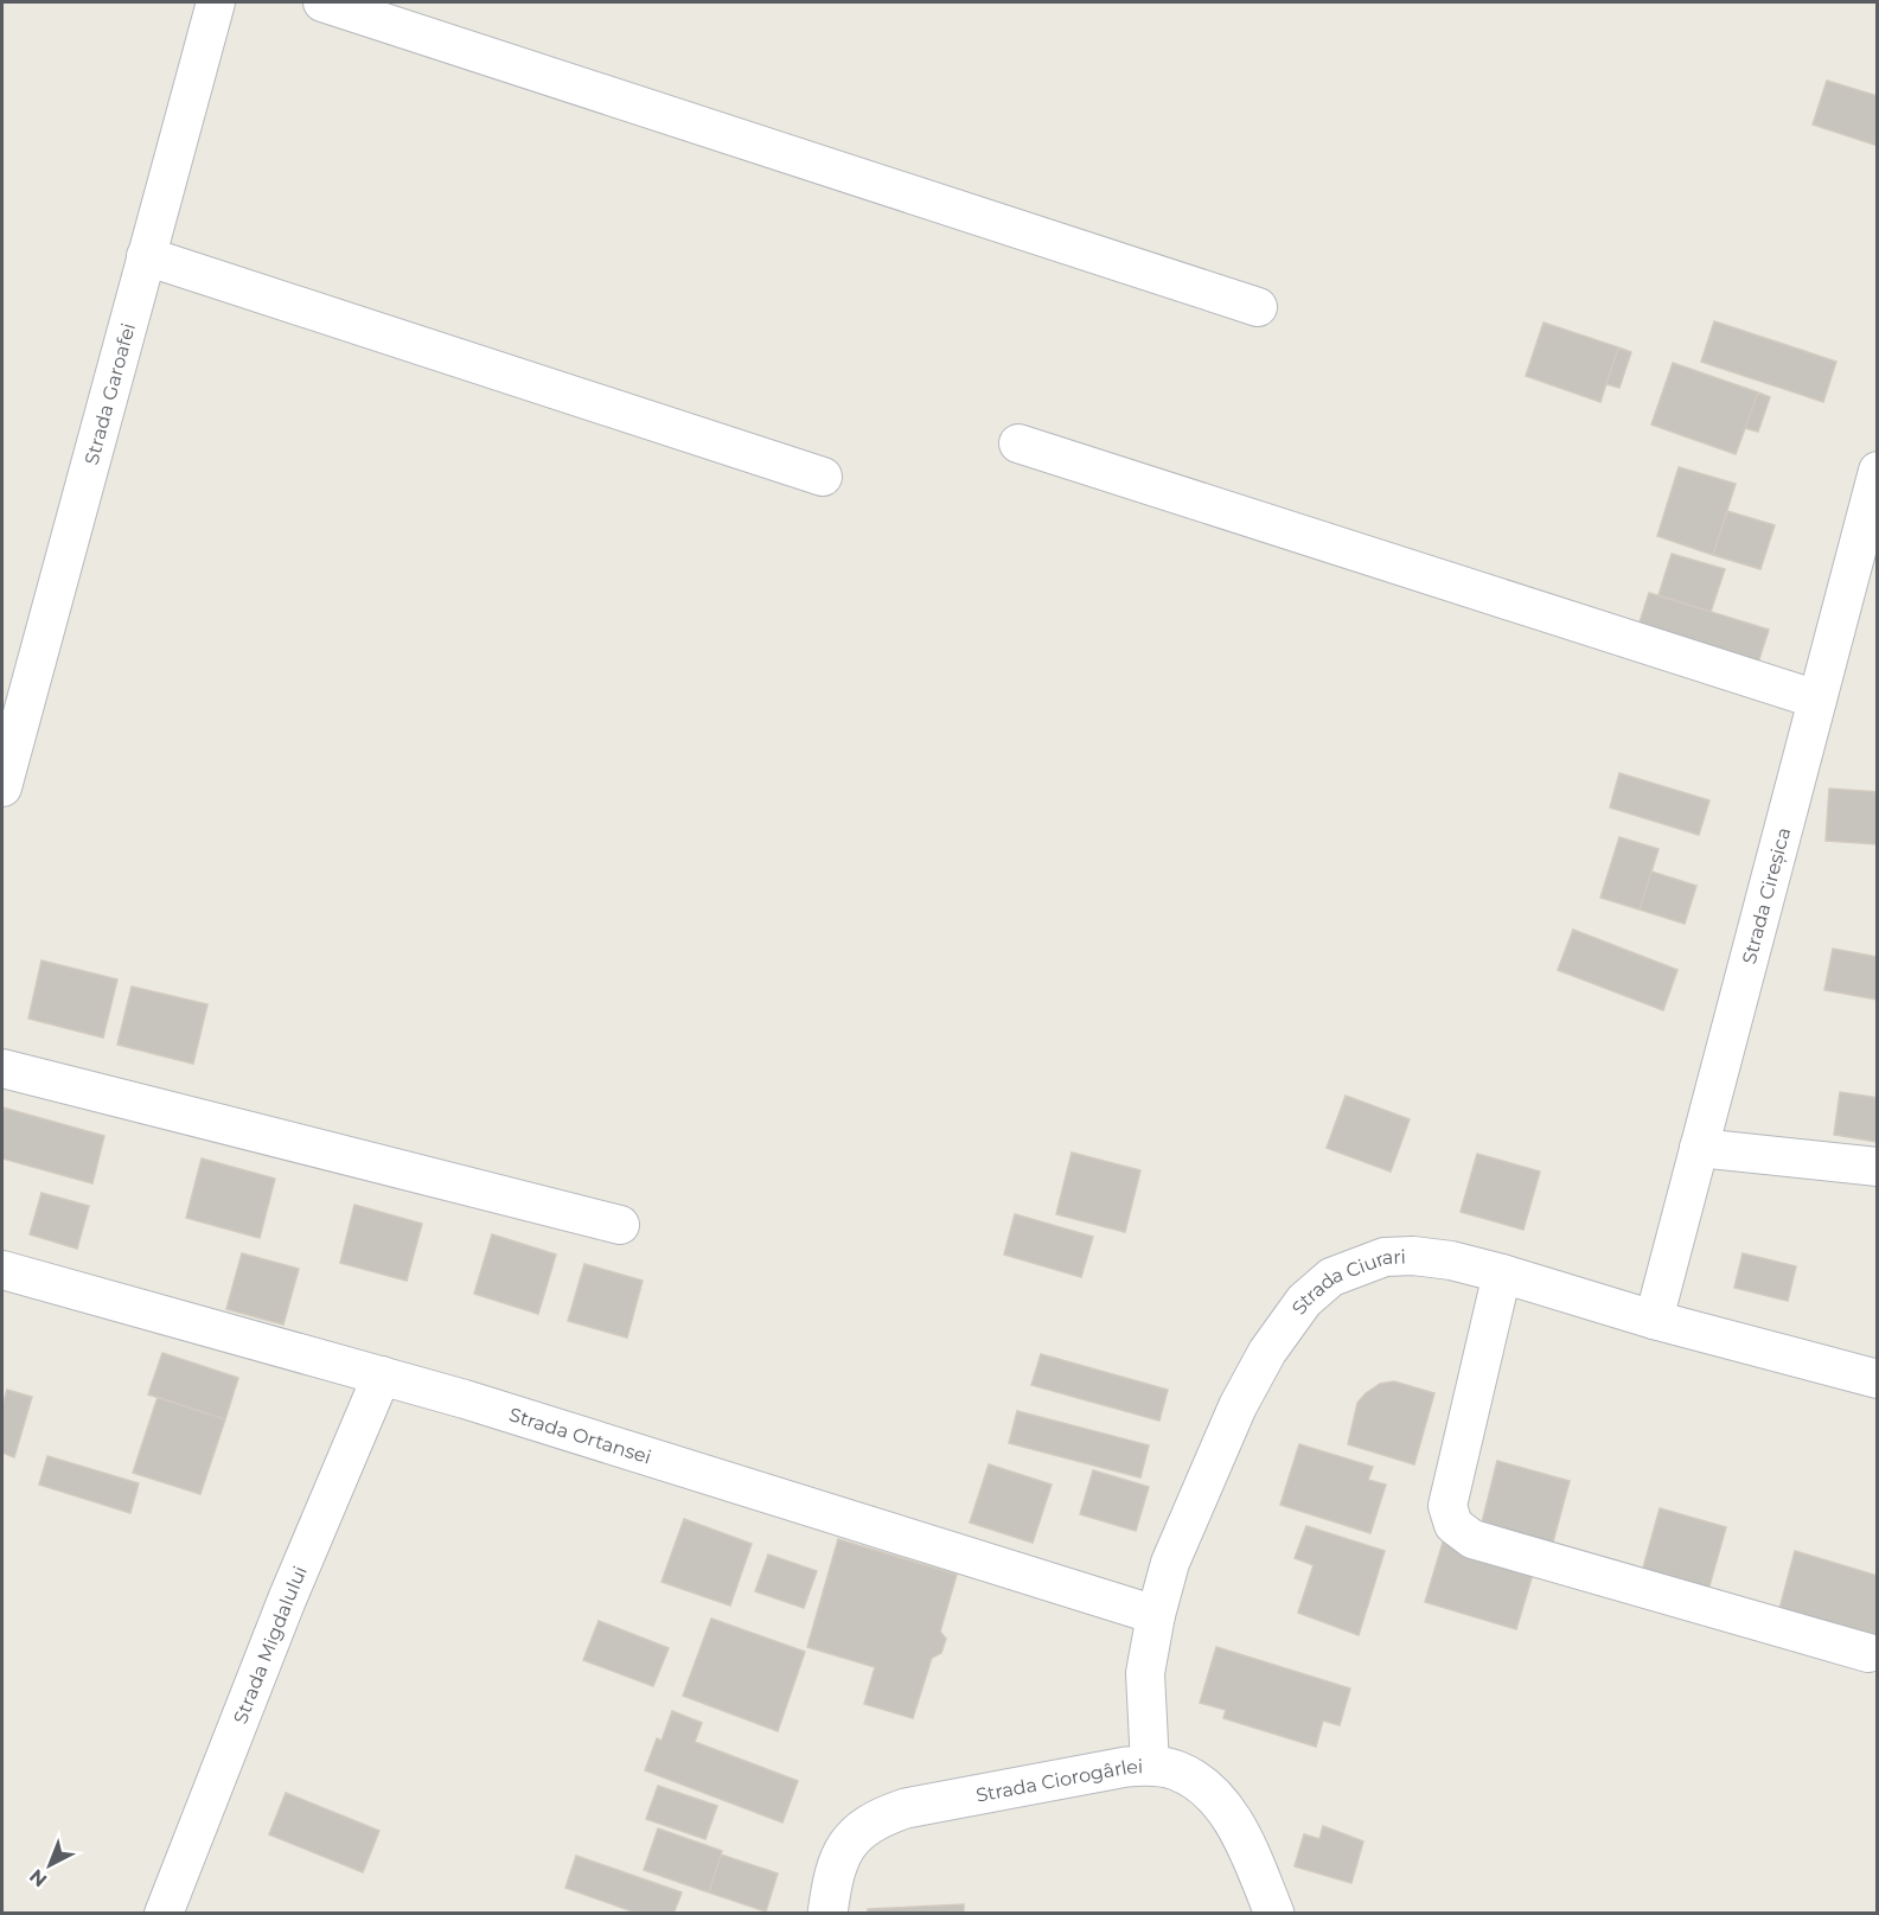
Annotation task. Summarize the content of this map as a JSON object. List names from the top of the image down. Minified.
{"streets":{"street":["Strada Garoafei","Strada Cireșica","Strada Ciurari","Strada Ortansei","Strada Migdalului","Strada Ciorogârlei"]},"crossings":[["Strada Cireșica","Strada Ciurari"],["Strada Ciurari","Strada Ortansei"],["Strada Ciurari","Strada Ciorogârlei"],["Strada Ortansei","Strada Migdalului"]],"north":"bottom left"}
